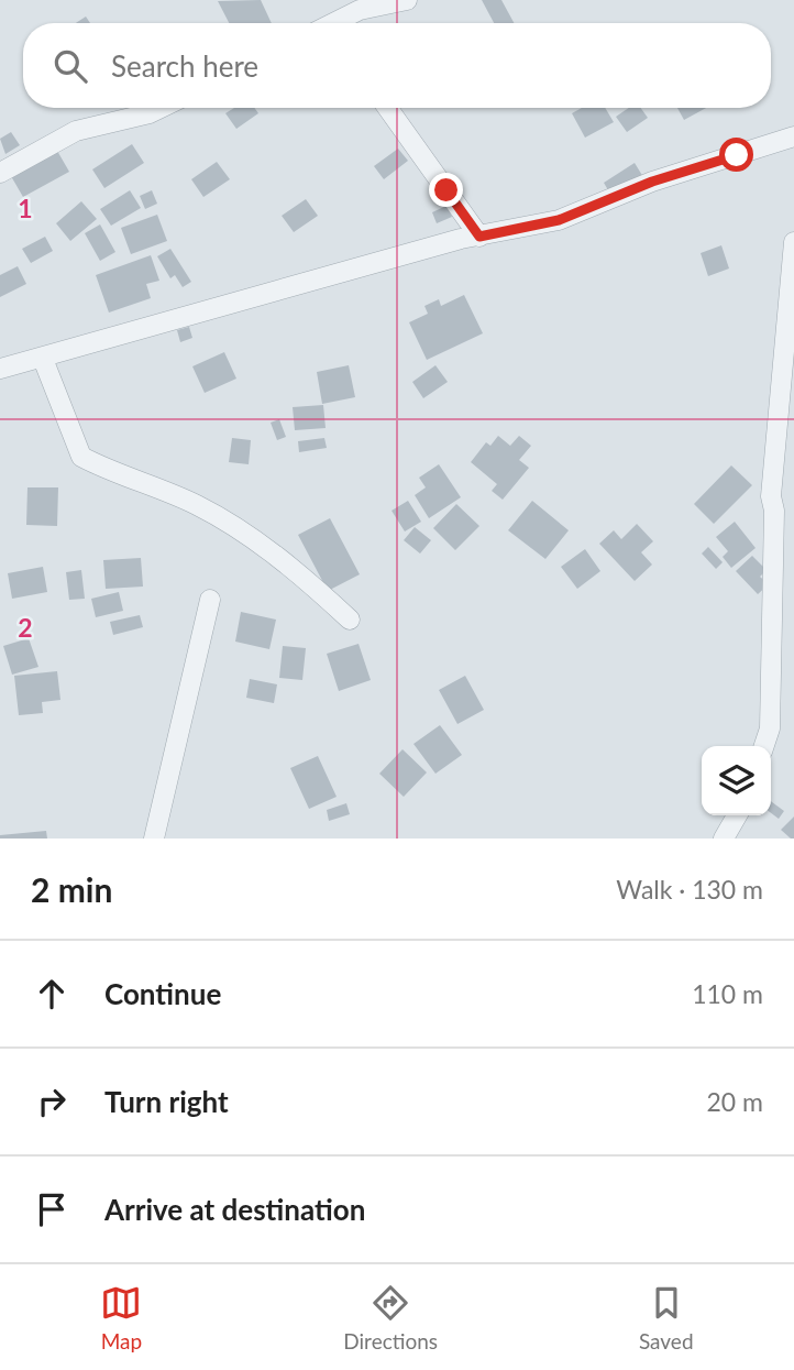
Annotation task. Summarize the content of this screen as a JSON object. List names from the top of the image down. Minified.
{"page":{"search":"Search here","heading":["2 min","Walk · 130 m"],"list":[["Continue","110 m"],["Turn right","20 m"],"Arrive at destination"],"nav":["Map","Directions","Saved"]},"grid":{"rows":["1","2"]}}
